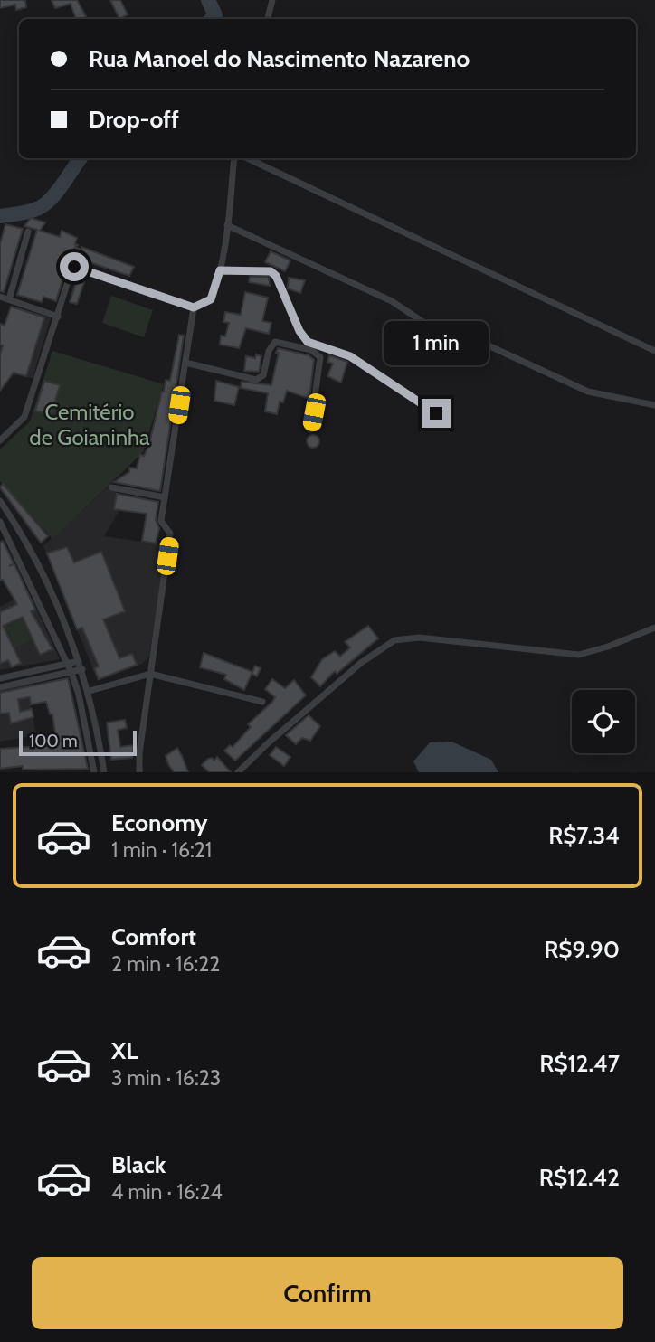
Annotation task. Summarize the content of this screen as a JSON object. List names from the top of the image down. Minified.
{"parks":["Cemitério de Goianinha"],"scale_bar":"100 m","page":{"banner":["Rua Manoel do Nascimento Nazareno","Drop-off"],"bubble":"1 min","scale":"100 m","list":[{"name":"Economy","note":"1 min · 16:21","value":"R$7.34"},{"name":"Comfort","note":"2 min · 16:22","value":"R$9.90"},{"name":"XL","note":"3 min · 16:23","value":"R$12.47"},{"name":"Black","note":"4 min · 16:24","value":"R$12.42"}],"buttons":"Confirm"}}
